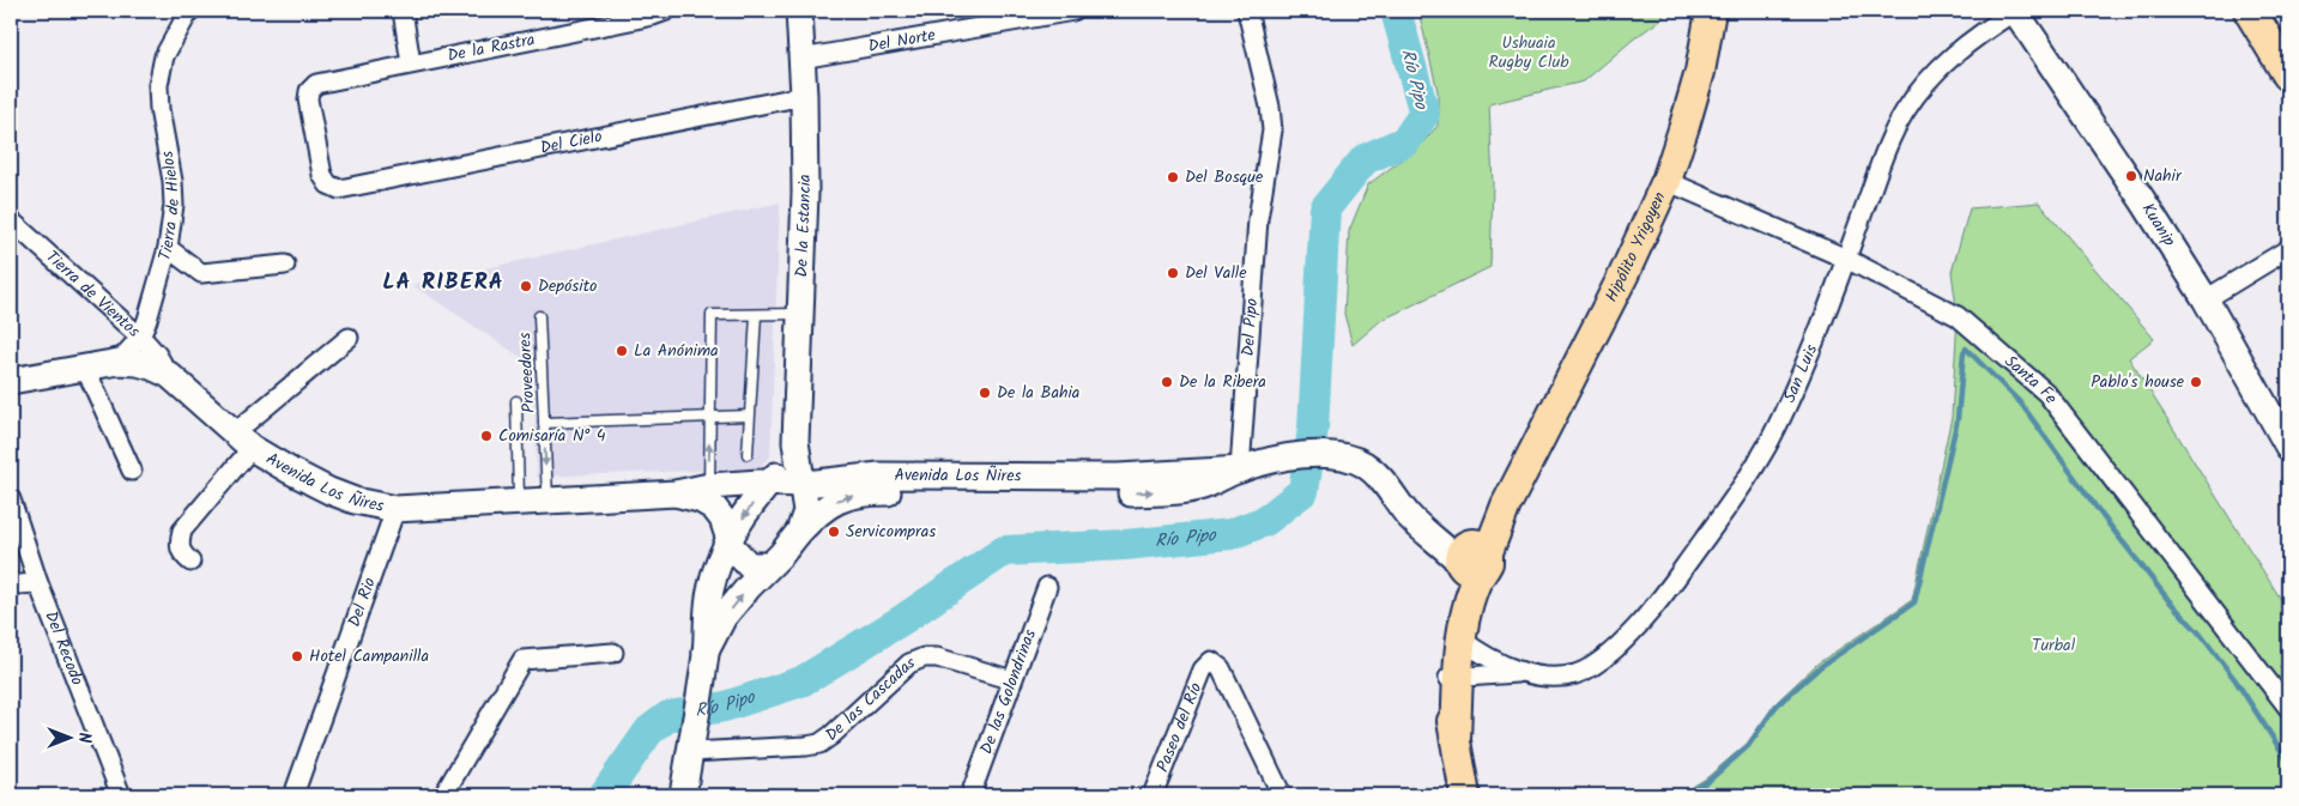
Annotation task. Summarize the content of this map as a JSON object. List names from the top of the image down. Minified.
{"streets":{"main road":["Hipólito Yrigoyen"],"street":["Del Norte","De la Rastra","Del Cielo","Tierra de Hielos","Kuanip","De la Estancia","Tierra de Vientos","Del Pipo","San Luis","Santa Fe","Avenida Los Ñires","Del Rio","Del Recodo","De las Golondrinas","De las Cascadas","Paseo del Río"],"lane":["Proveedores"]},"crossings":[["Del Norte","De la Estancia"],["De la Rastra","Del Cielo"],["Del Cielo","De la Estancia"],["Tierra de Hielos","Tierra de Vientos"],["Tierra de Hielos","Avenida Los Ñires"],["Kuanip","San Luis"],["De la Estancia","Avenida Los Ñires"],["De la Estancia","De las Cascadas"],["Hipólito Yrigoyen","San Luis"],["Hipólito Yrigoyen","Santa Fe"],["Hipólito Yrigoyen","Avenida Los Ñires"],["Tierra de Vientos","Avenida Los Ñires"],["Del Pipo","Avenida Los Ñires"],["Proveedores","Avenida Los Ñires"],["San Luis","Santa Fe"],["Avenida Los Ñires","Del Rio"],["De las Golondrinas","De las Cascadas"]],"districts":["LA RIBERA"],"water":["Río Pipo"],"parks":["Ushuaia Rugby Club","Turbal"],"places":["Nahir","Del Bosque","Del Valle","Depósito","La Anónima","De la Ribera","Pablo's house","De la Bahia","Comisaría N° 4","Servicompras","Hotel Campanilla"],"north":"right"}
